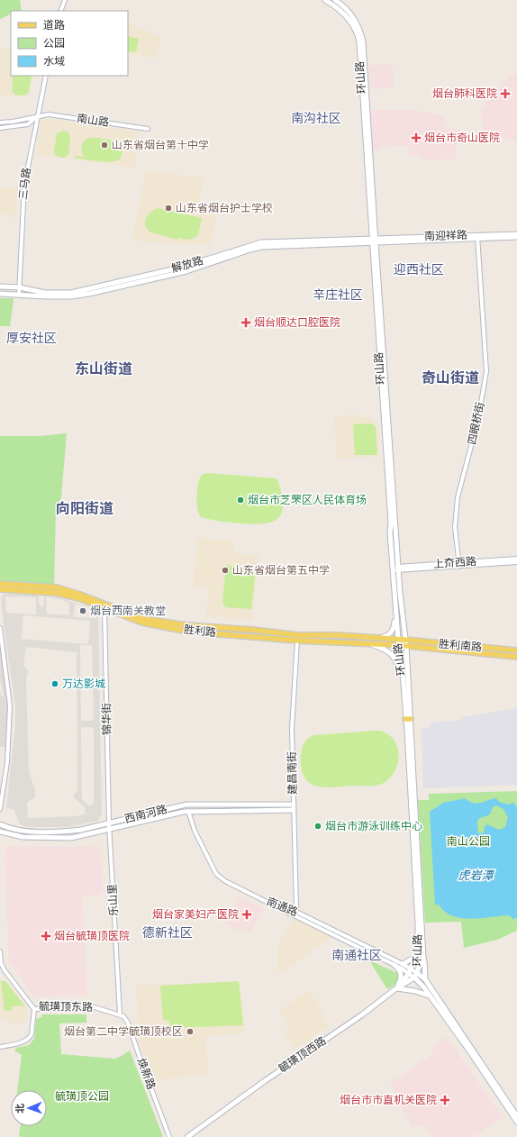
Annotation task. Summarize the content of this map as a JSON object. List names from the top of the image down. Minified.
{"streets":{"main road":["环山路","南迎祥路","解放路","胜利路","胜利南路","西南河路","南通路","毓璜顶西路"],"street":["南山路","三马路","四眼桥街","上夼西路","锦华街","建昌南街","乐山里","毓璜顶东路","焕新路"]},"crossings":[["环山路","南迎祥路"],["环山路","解放路"],["环山路","上夼西路"],["环山路","胜利路"],["环山路","胜利南路"],["环山路","南通路"],["环山路","毓璜顶西路"],["南山路","三马路"],["三马路","解放路"],["南迎祥路","解放路"],["南迎祥路","四眼桥街"],["四眼桥街","上夼西路"],["胜利路","胜利南路"],["胜利路","锦华街"],["胜利路","建昌南街"],["锦华街","西南河路"],["锦华街","乐山里"],["建昌南街","西南河路"],["建昌南街","南通路"],["西南河路","乐山里"],["西南河路","南通路"],["乐山里","毓璜顶东路"],["乐山里","焕新路"],["毓璜顶东路","焕新路"]],"districts":["南沟社区","迎西社区","辛庄社区","厚安社区","东山街道","奇山街道","向阳街道","德新社区","南通社区"],"water":["虎岩潭"],"parks":["南山公园","毓璜顶公园"],"places":{"health":["烟台肺科医院","烟台市奇山医院","烟台顺达口腔医院","烟台家美妇产医院","烟台毓璜顶医院","烟台市市直机关医院"],"other":["山东省烟台第十中学","山东省烟台护士学校","烟台市芝罘区人民体育场","山东省烟台第五中学","烟台西南关教堂","万达影城","烟台市游泳训练中心","烟台第二中学毓璜顶校区"]},"legend":["道路","公园","水域"],"north":"left"}
